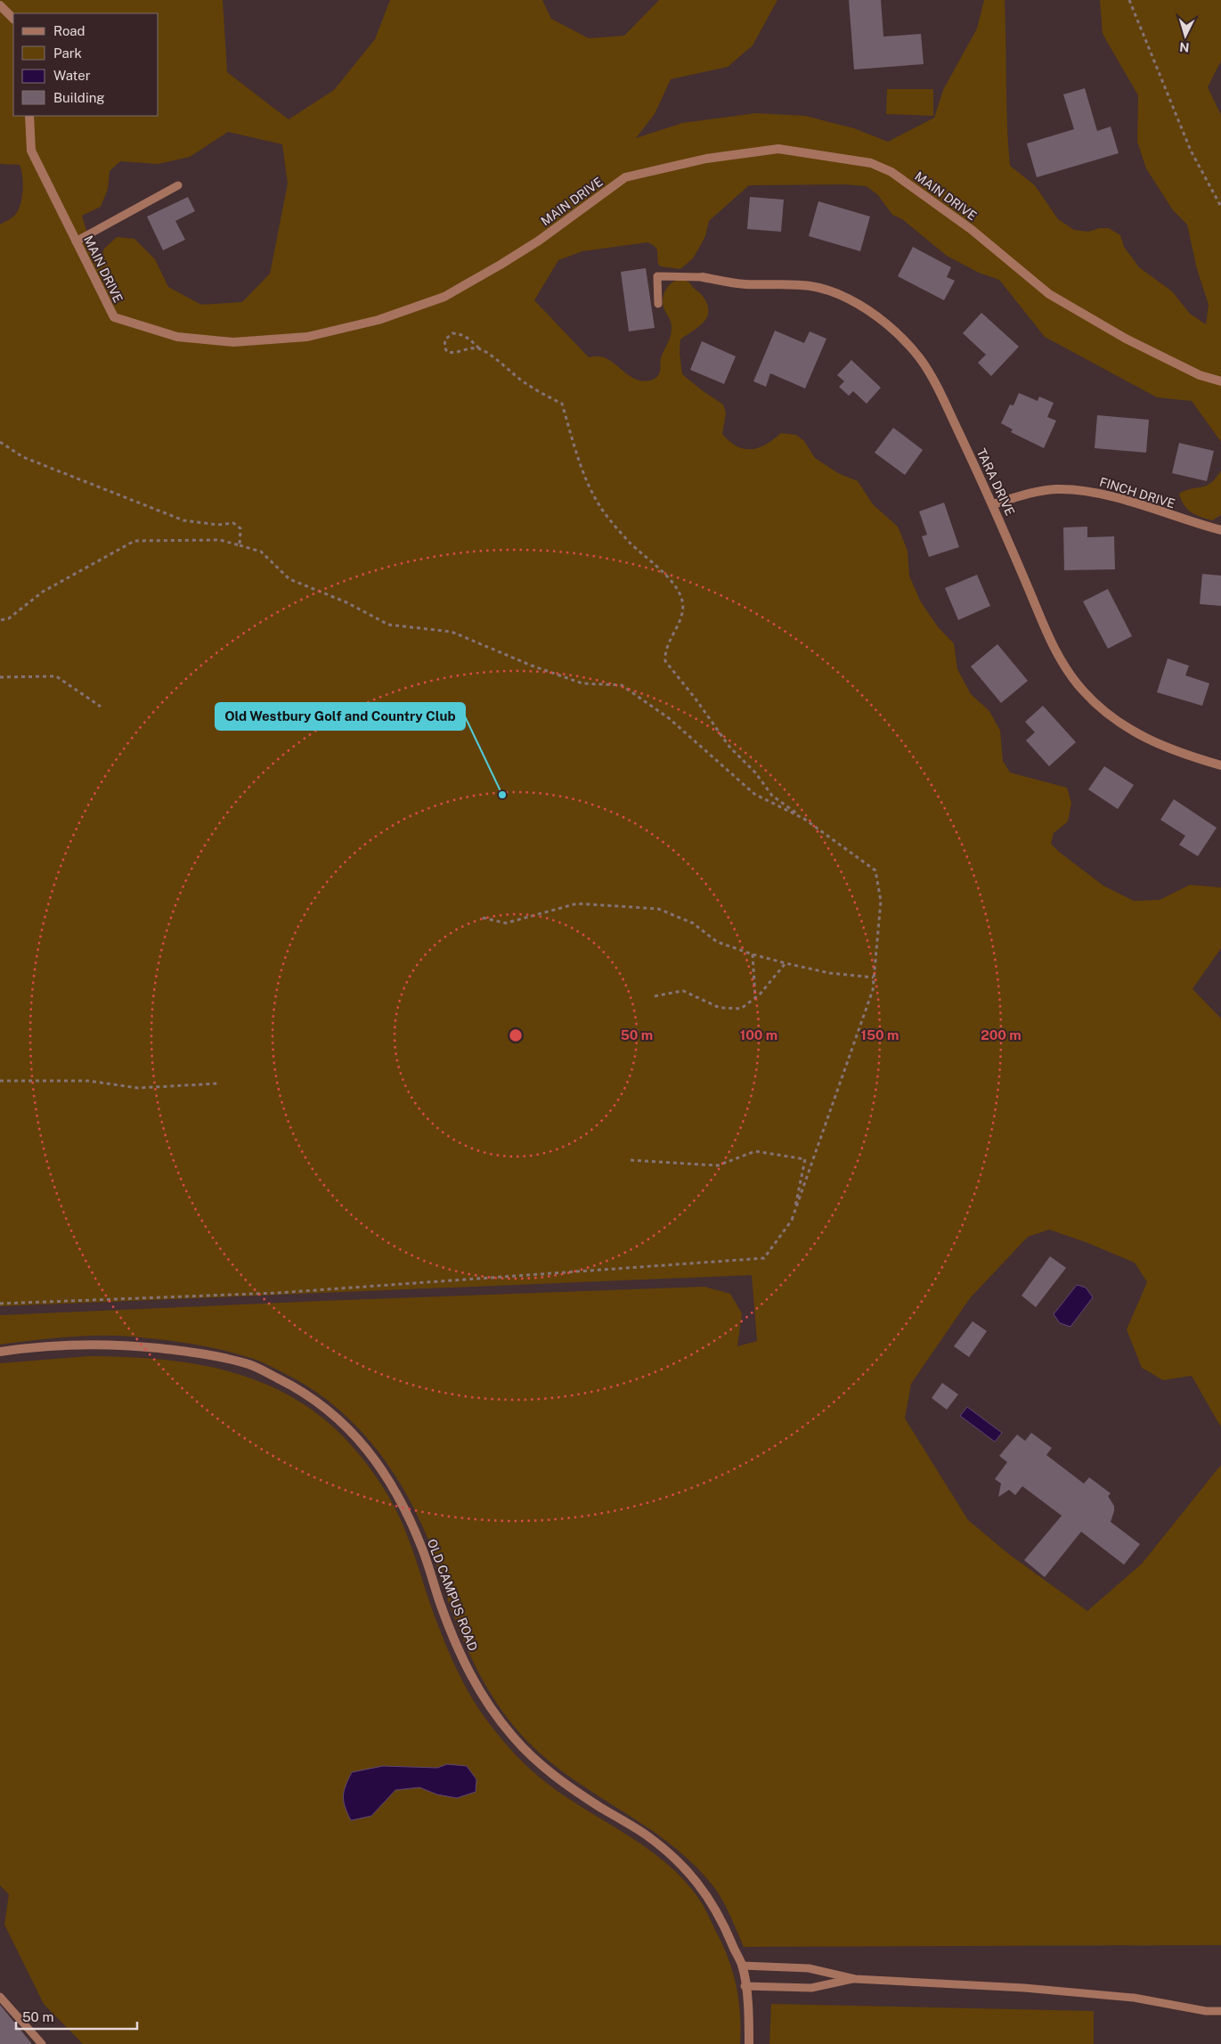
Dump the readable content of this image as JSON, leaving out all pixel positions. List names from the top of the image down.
{
  "streets": {
    "street": [
      "MAIN DRIVE",
      "TARA DRIVE",
      "FINCH DRIVE",
      "OLD CAMPUS ROAD"
    ]
  },
  "crossings": [
    ["TARA DRIVE", "FINCH DRIVE"]
  ],
  "places": ["Old Westbury Golf and Country Club"],
  "legend": [
    "Road",
    "Park",
    "Water",
    "Building"
  ],
  "scale_bar": "50 m",
  "north": "bottom",
  "rings": [
    "50 m",
    "100 m",
    "150 m",
    "200 m"
  ]
}
